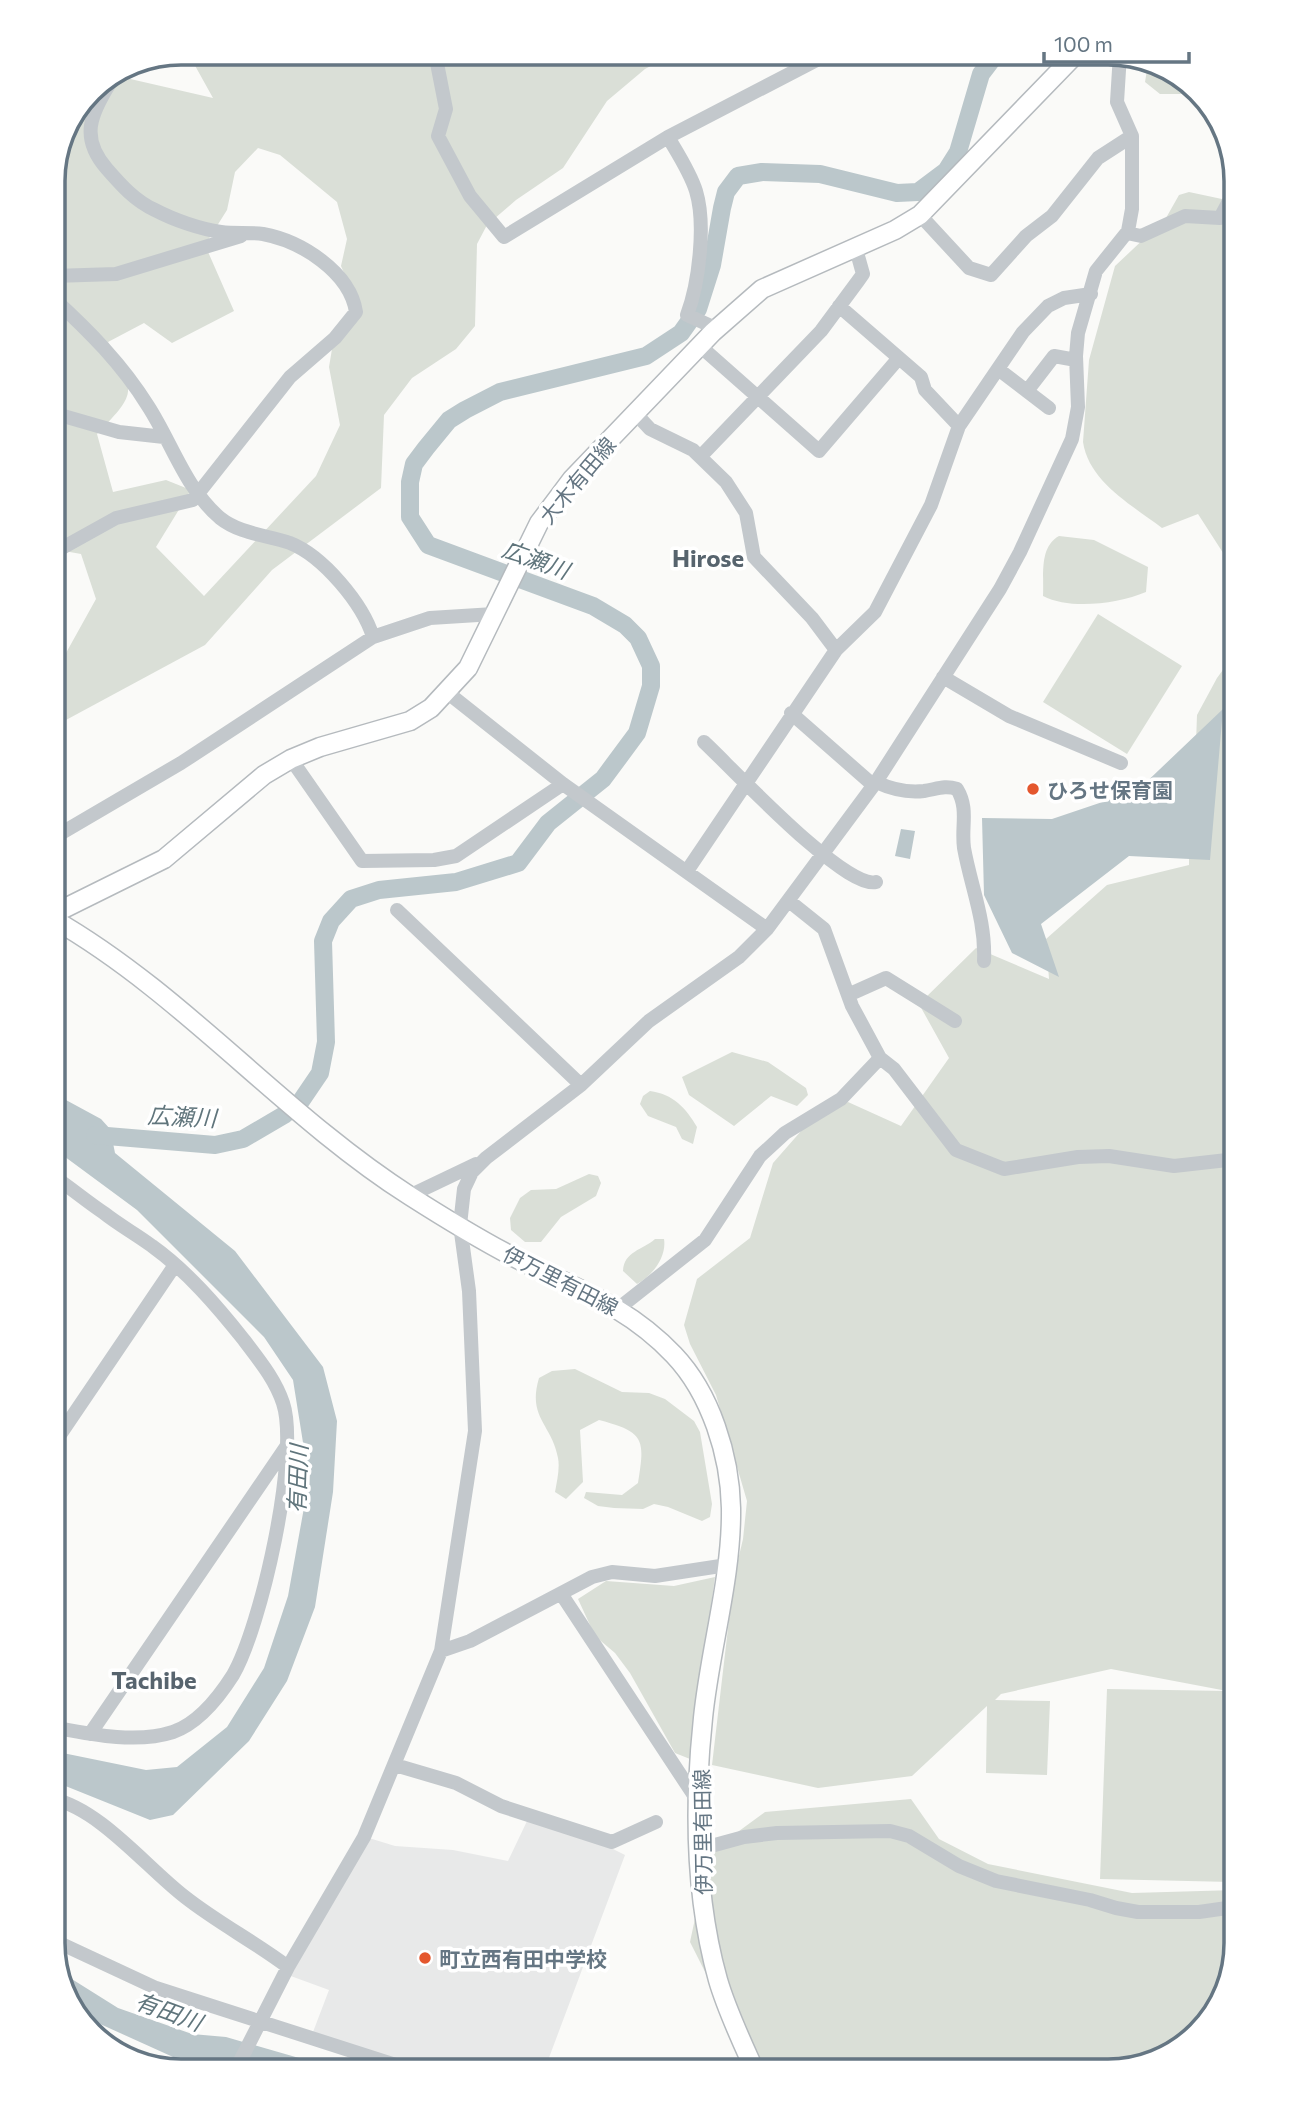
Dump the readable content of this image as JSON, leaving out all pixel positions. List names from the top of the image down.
{
  "streets": {
    "main road": ["大木有田線", "伊万里有田線"]
  },
  "districts": ["Hirose", "Tachibe"],
  "water": ["広瀬川", "有田川"],
  "places": ["ひろせ保育園", "町立西有田中学校"],
  "scale_bar": "100 m"
}
